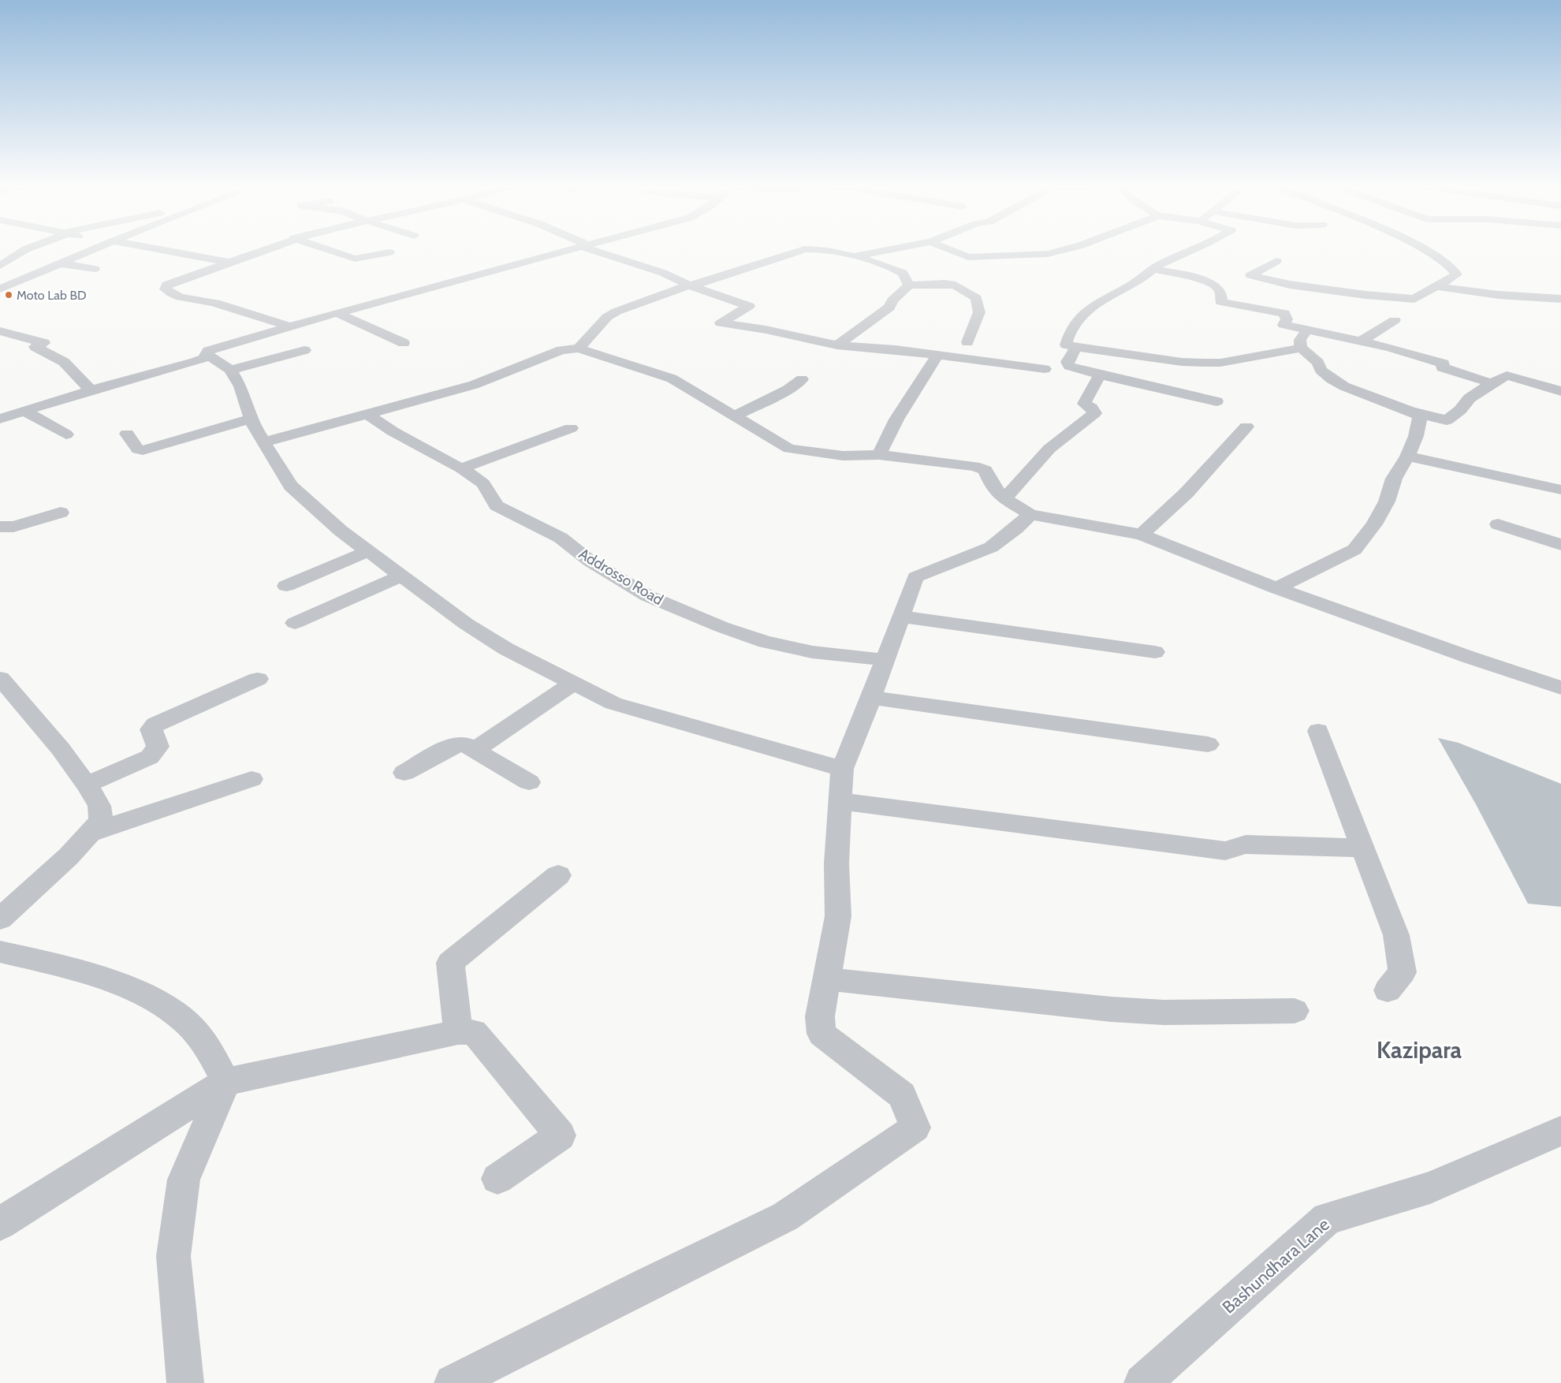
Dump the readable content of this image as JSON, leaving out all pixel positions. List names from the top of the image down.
{
  "streets": {
    "street": ["Addrosso Road", "Bashundhara Lane"]
  },
  "districts": ["Kazipara"],
  "places": ["Moto Lab BD"]
}
